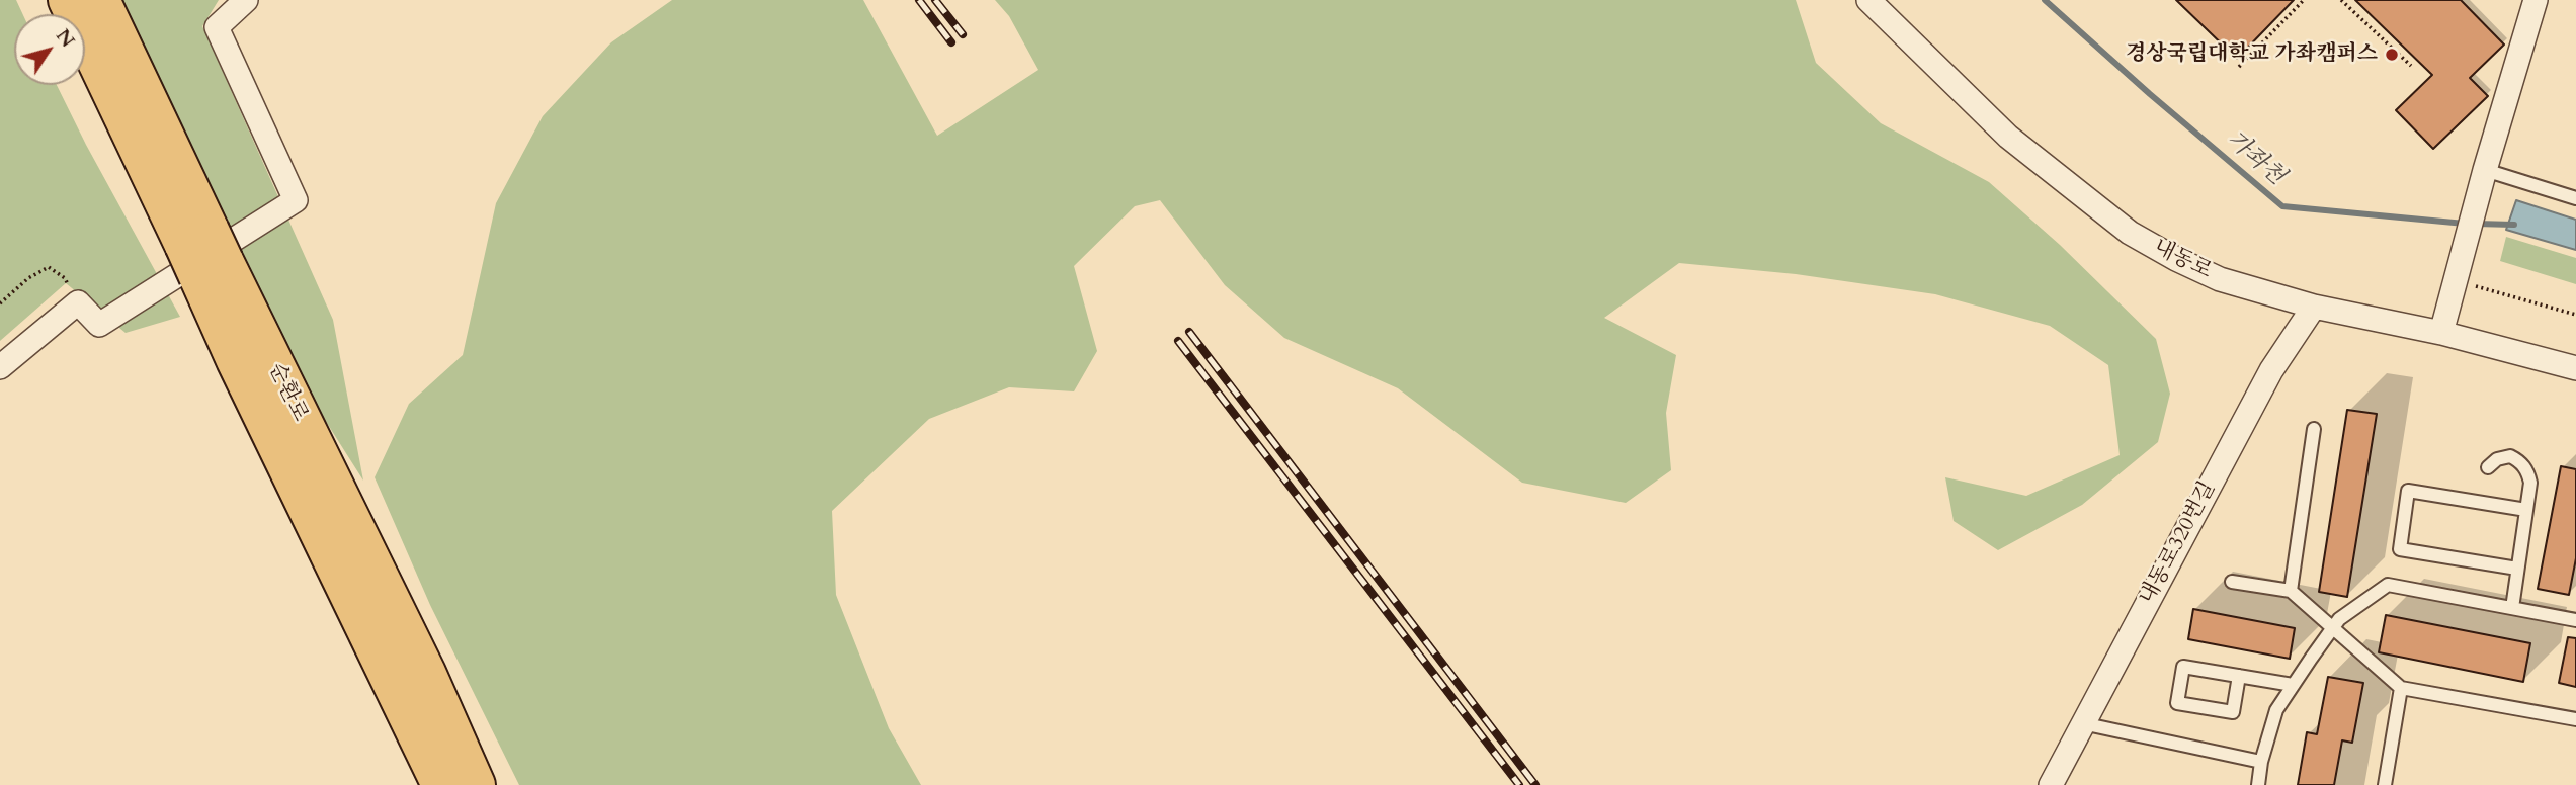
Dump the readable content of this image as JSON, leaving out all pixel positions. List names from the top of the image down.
{
  "streets": {
    "highway": ["순환로"],
    "street": ["내동로", "내동로320번길"]
  },
  "crossings": [
    ["내동로", "내동로320번길"]
  ],
  "water": ["가좌천"],
  "places": ["경상국립대학교 가좌캠퍼스"],
  "north": "top right"
}
